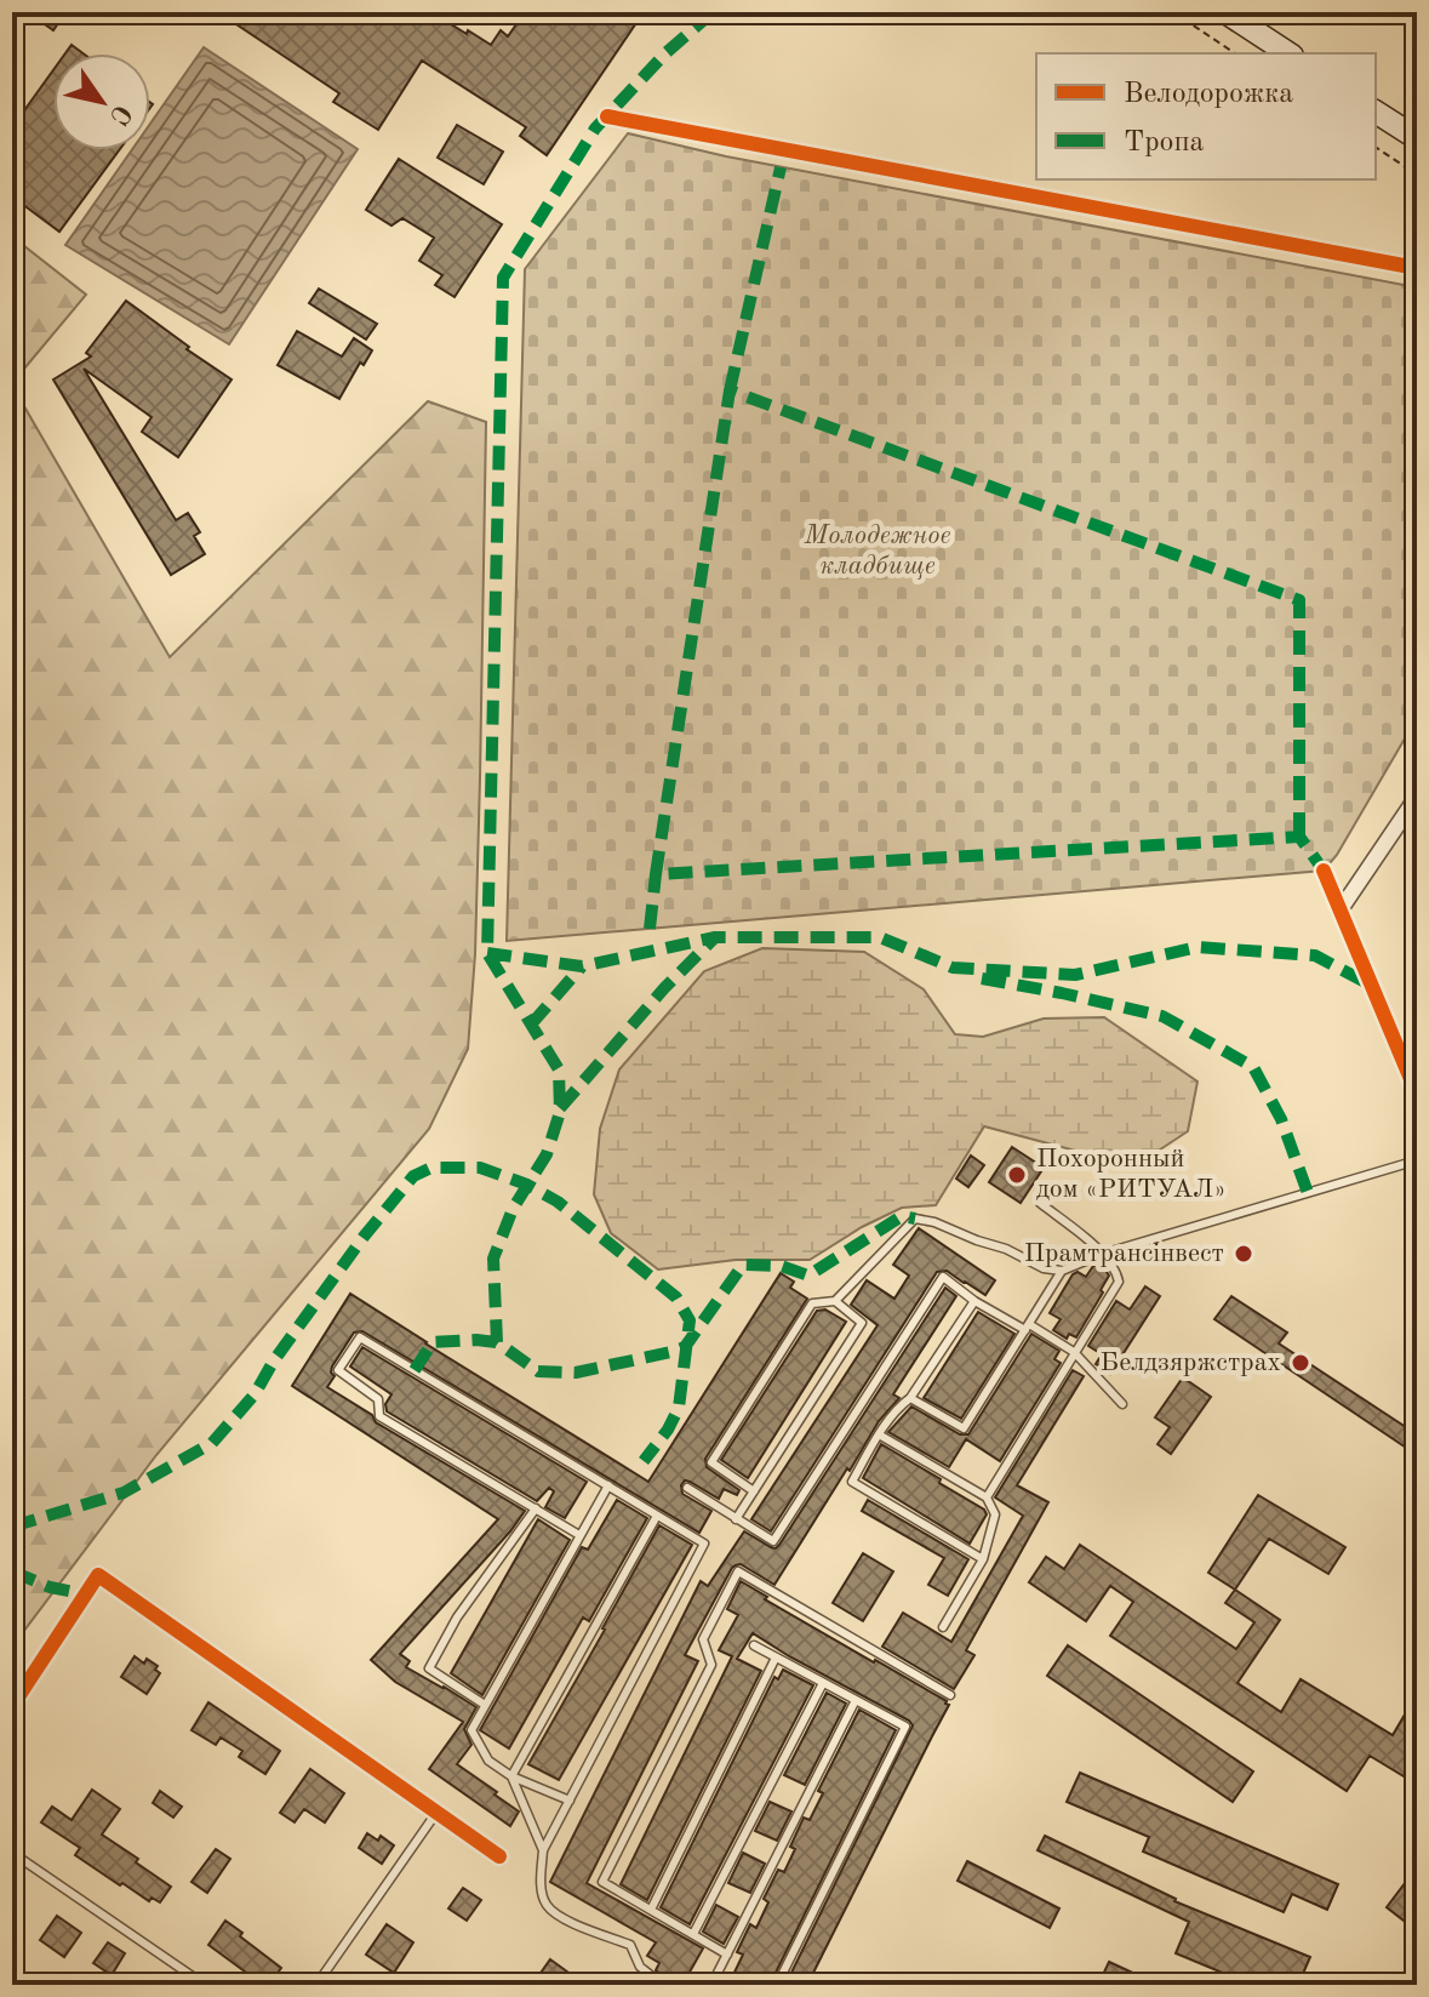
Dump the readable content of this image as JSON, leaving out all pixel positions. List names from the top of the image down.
{
  "parks": ["Молодежное кладбище"],
  "places": ["Похоронный дом «РИТУАЛ»", "Прамтрансінвест", "Белдзяржстрах"],
  "legend": ["Велодорожка", "Тропа"],
  "north": "bottom right"
}
